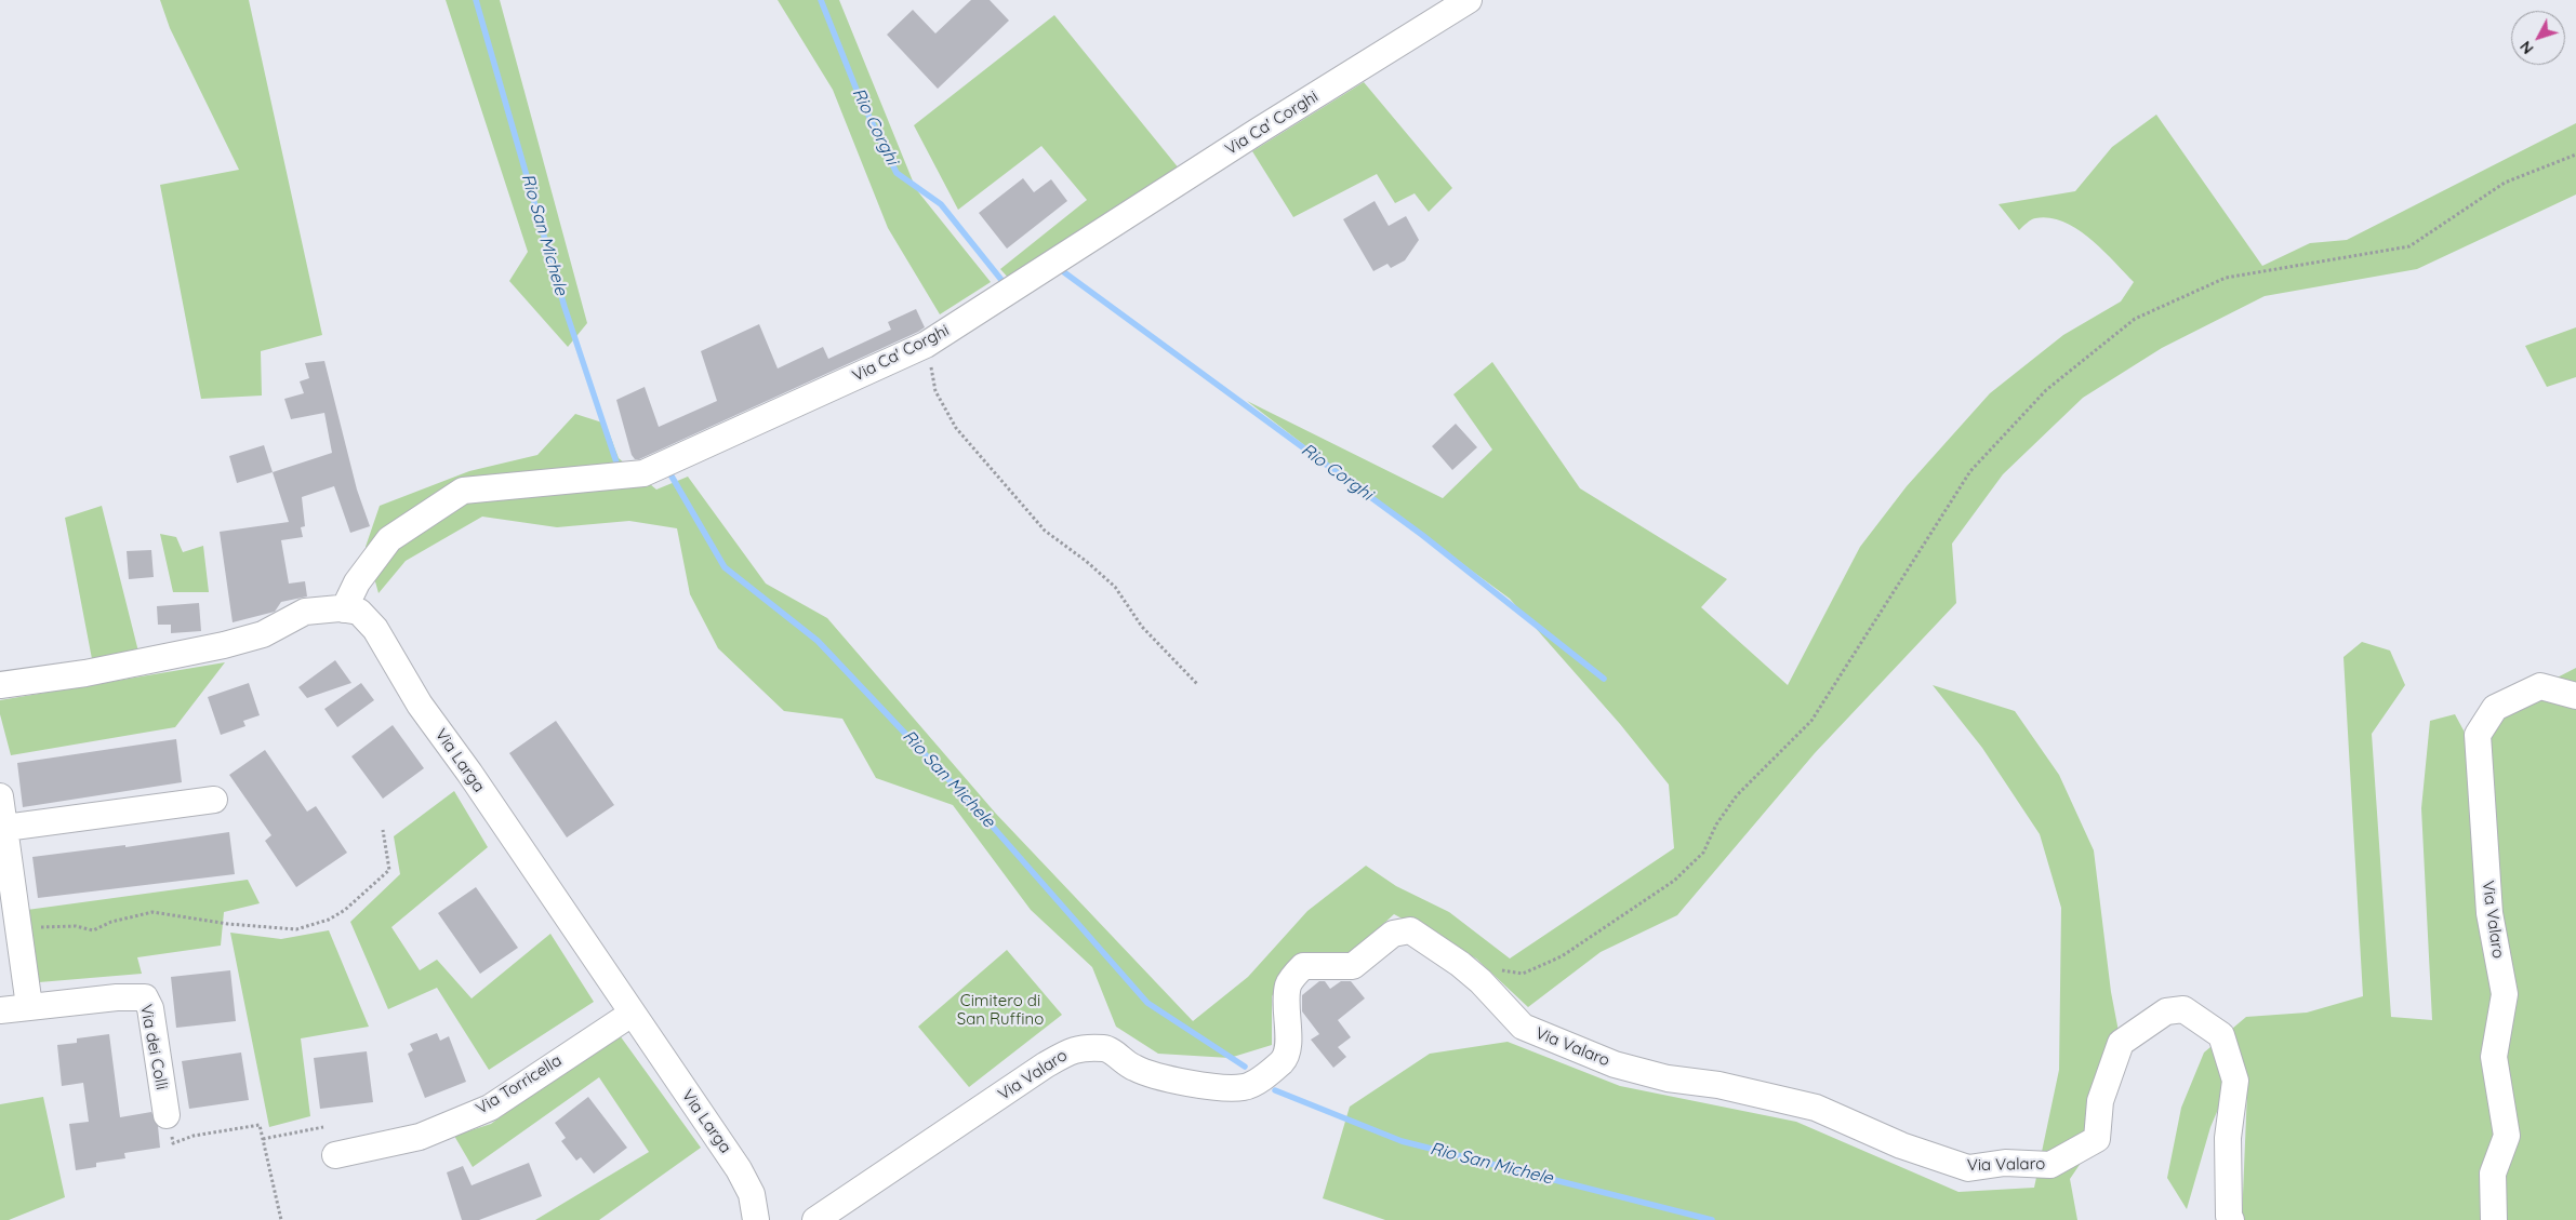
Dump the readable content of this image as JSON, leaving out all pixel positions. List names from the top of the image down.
{
  "streets": {
    "street": [
      "Via Ca' Corghi",
      "Via Larga",
      "Via Valaro",
      "Via dei Colli",
      "Via Torricella"
    ]
  },
  "crossings": [
    ["Via Ca' Corghi", "Via Larga"],
    ["Via Larga", "Via Torricella"]
  ],
  "water": ["Rio Corghi", "Rio San Michele"],
  "parks": ["Cimitero di San Ruffino"],
  "north": "bottom left"
}
